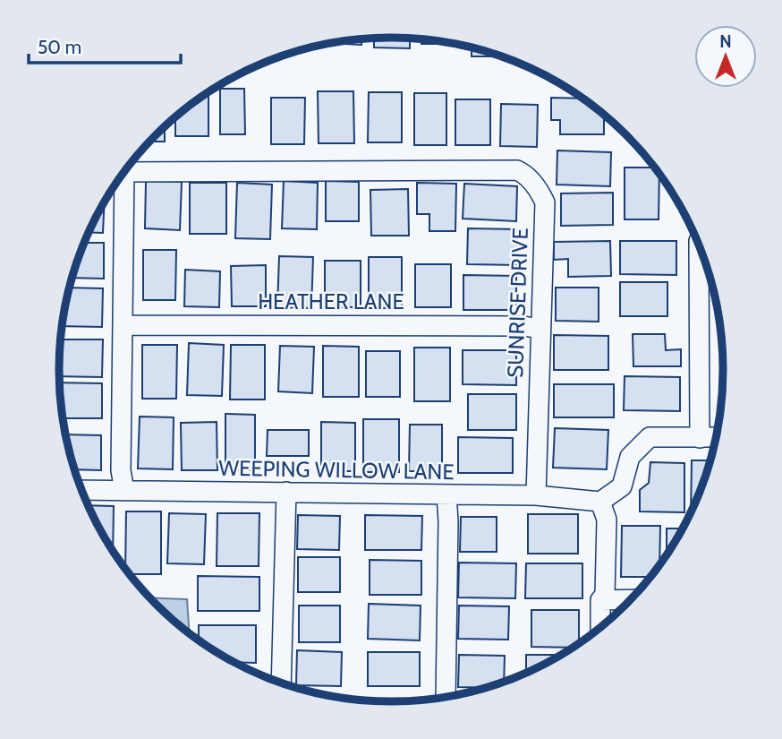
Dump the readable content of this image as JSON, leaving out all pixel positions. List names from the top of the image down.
{
  "streets": {
    "street": ["HEATHER LANE", "SUNRISE DRIVE", "WEEPING WILLOW LANE"]
  },
  "crossings": [
    ["HEATHER LANE", "SUNRISE DRIVE"],
    ["SUNRISE DRIVE", "WEEPING WILLOW LANE"]
  ],
  "scale_bar": "50 m",
  "north": "top"
}
